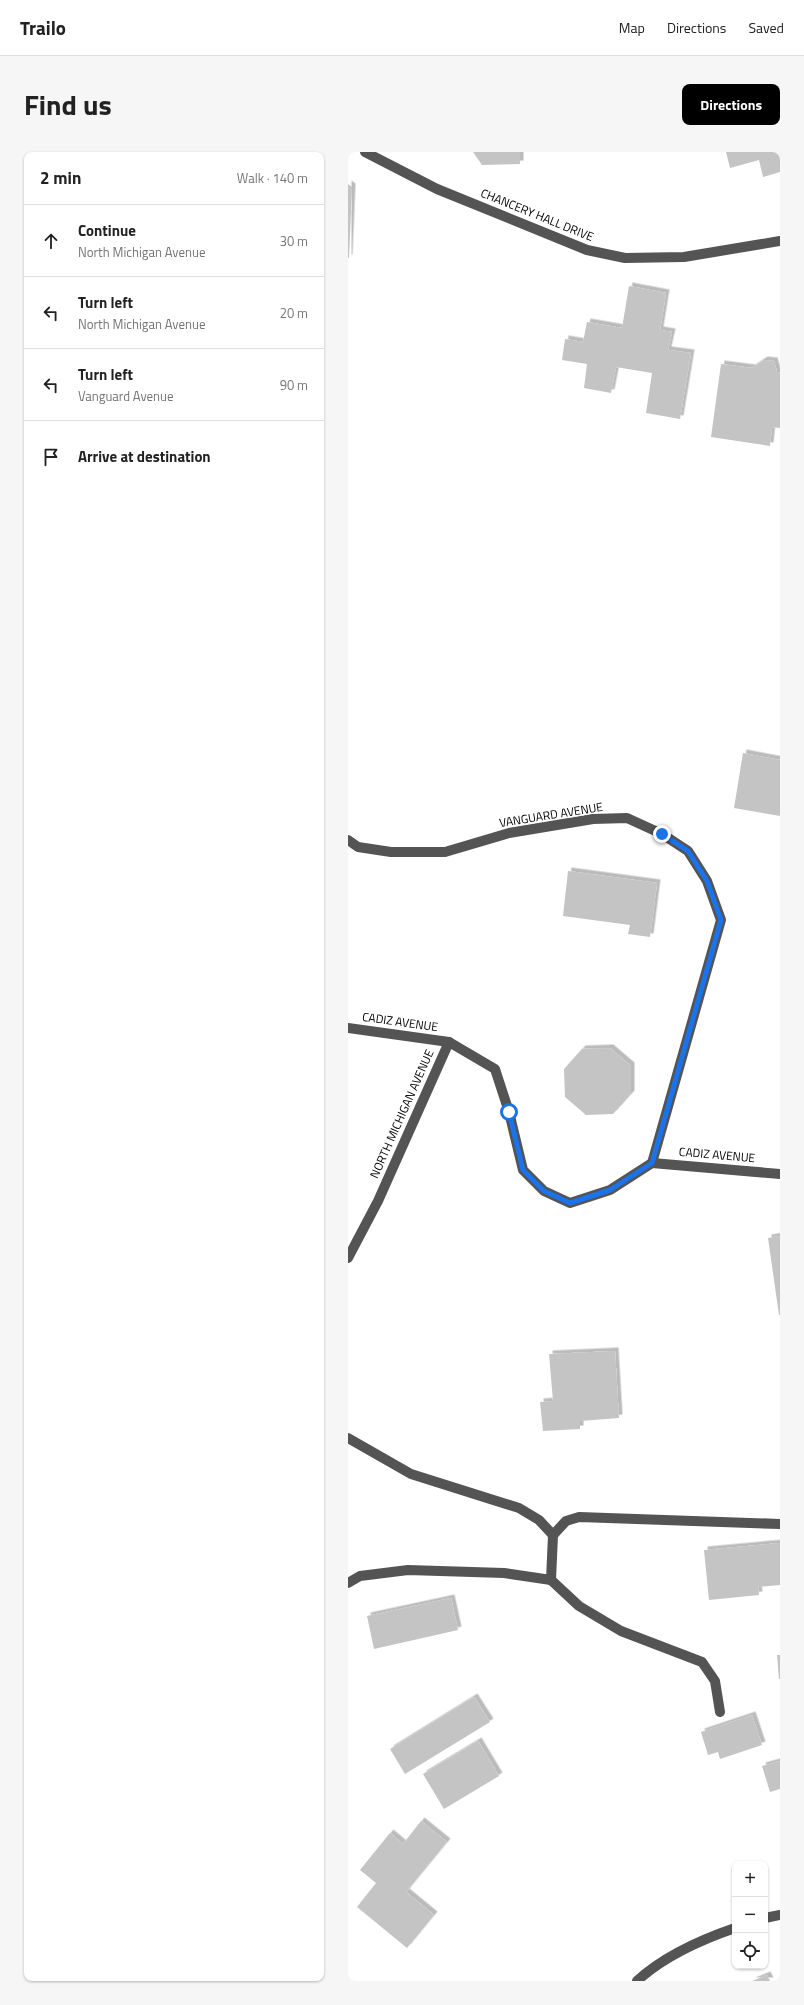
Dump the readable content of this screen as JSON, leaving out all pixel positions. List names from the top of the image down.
{
  "streets": {
    "street": [
      "CHANCERY HALL DRIVE",
      "VANGUARD AVENUE",
      "CADIZ AVENUE",
      "NORTH MICHIGAN AVENUE"
    ]
  },
  "crossings": [
    ["VANGUARD AVENUE", "CADIZ AVENUE"],
    ["VANGUARD AVENUE", "NORTH MICHIGAN AVENUE"],
    ["CADIZ AVENUE", "NORTH MICHIGAN AVENUE"]
  ],
  "page": {
    "header": "Trailo",
    "nav": ["Map", "Directions", "Saved"],
    "title": "Find us",
    "buttons": "Directions",
    "heading": ["2 min", "Walk · 140 m"],
    "list": [
      ["Continue", "North Michigan Avenue", "30 m"],
      ["Turn left", "North Michigan Avenue", "20 m"],
      ["Turn left", "Vanguard Avenue", "90 m"],
      "Arrive at destination"
    ],
    "map_buttons": ["+", "−"]
  }
}
